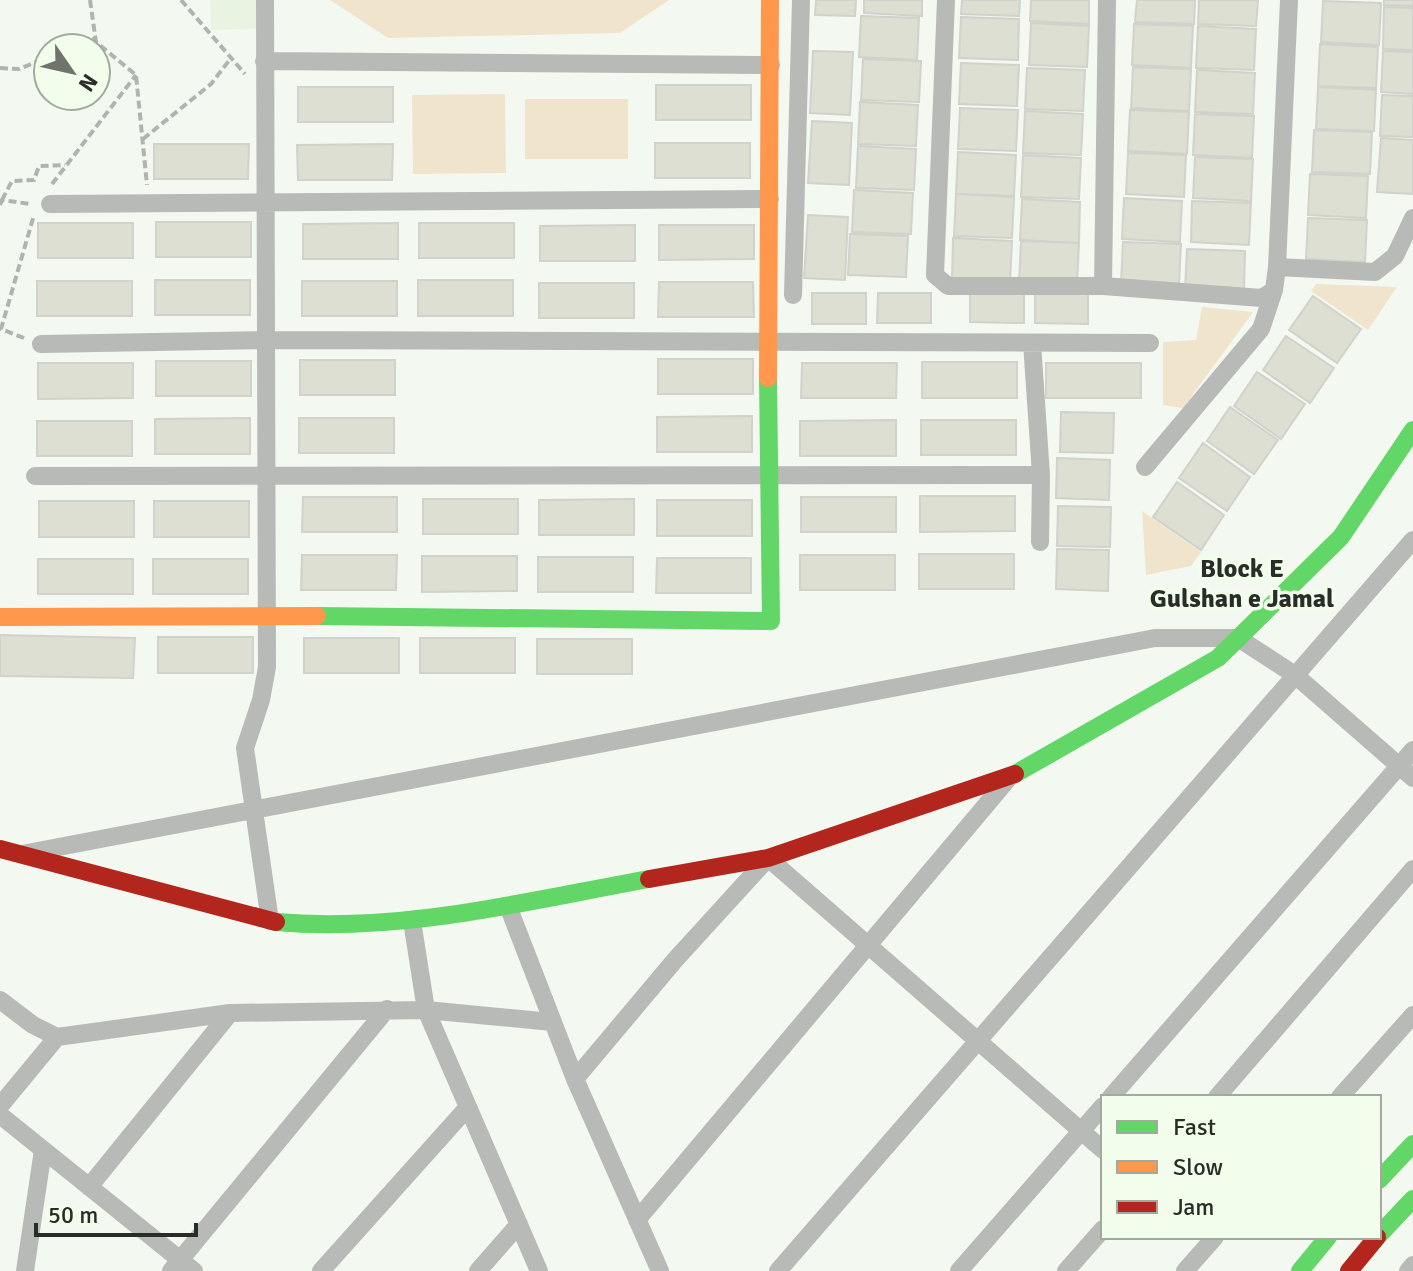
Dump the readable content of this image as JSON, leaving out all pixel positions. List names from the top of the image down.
{
  "districts": ["Block E Gulshan e Jamal"],
  "legend": ["Fast", "Slow", "Jam"],
  "scale_bar": "50 m",
  "north": "bottom right"
}
